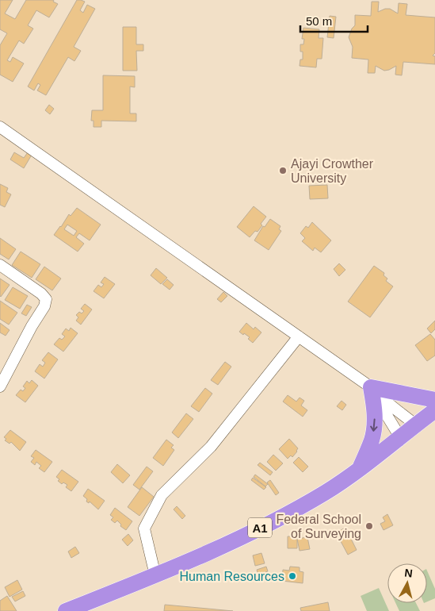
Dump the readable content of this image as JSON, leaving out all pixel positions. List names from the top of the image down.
{
  "streets": {
    "highway": ["A1"]
  },
  "places": ["Ajayi Crowther University", "Federal School of Surveying", "Human Resources"],
  "scale_bar": "50 m",
  "north": "top"
}
